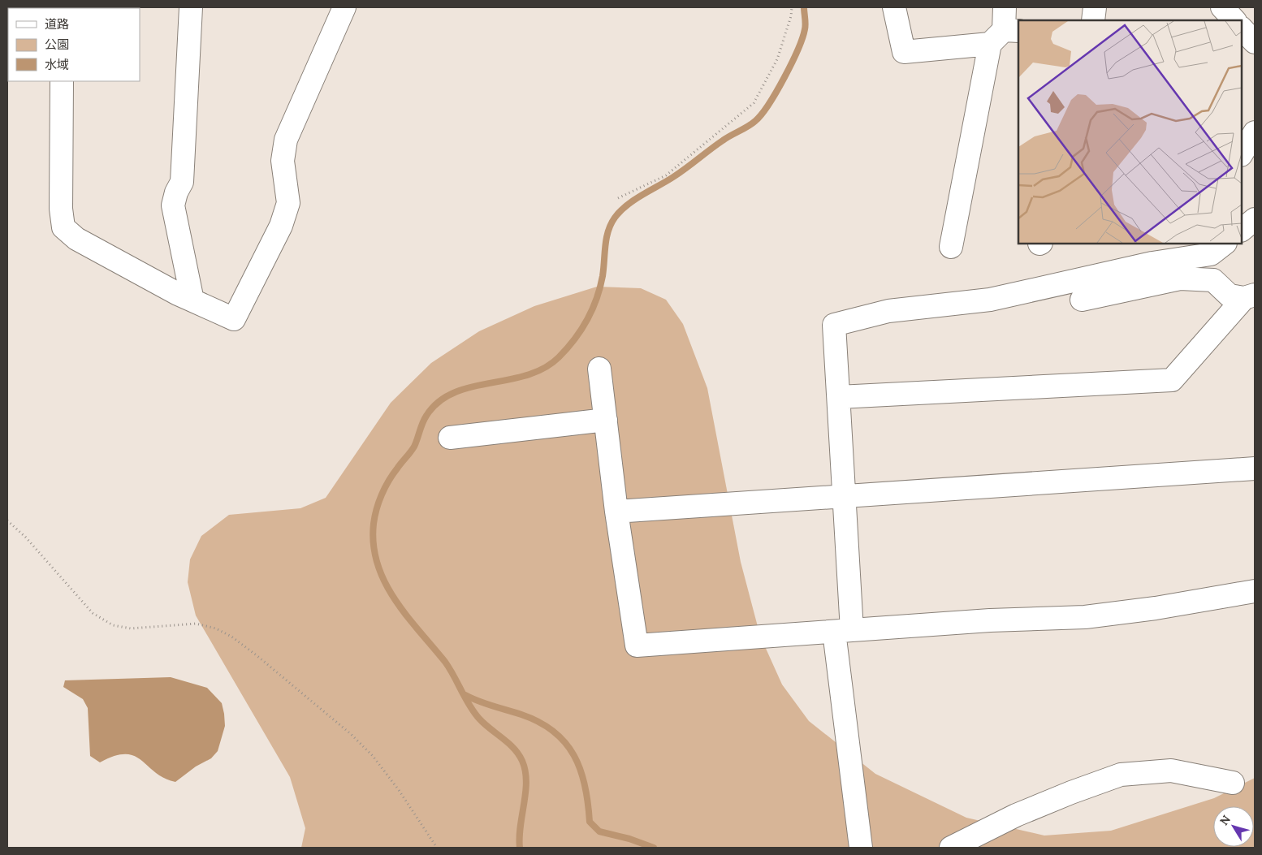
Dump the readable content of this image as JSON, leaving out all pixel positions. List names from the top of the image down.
{
  "legend": ["道路", "公園", "水域"],
  "north": "top left"
}
